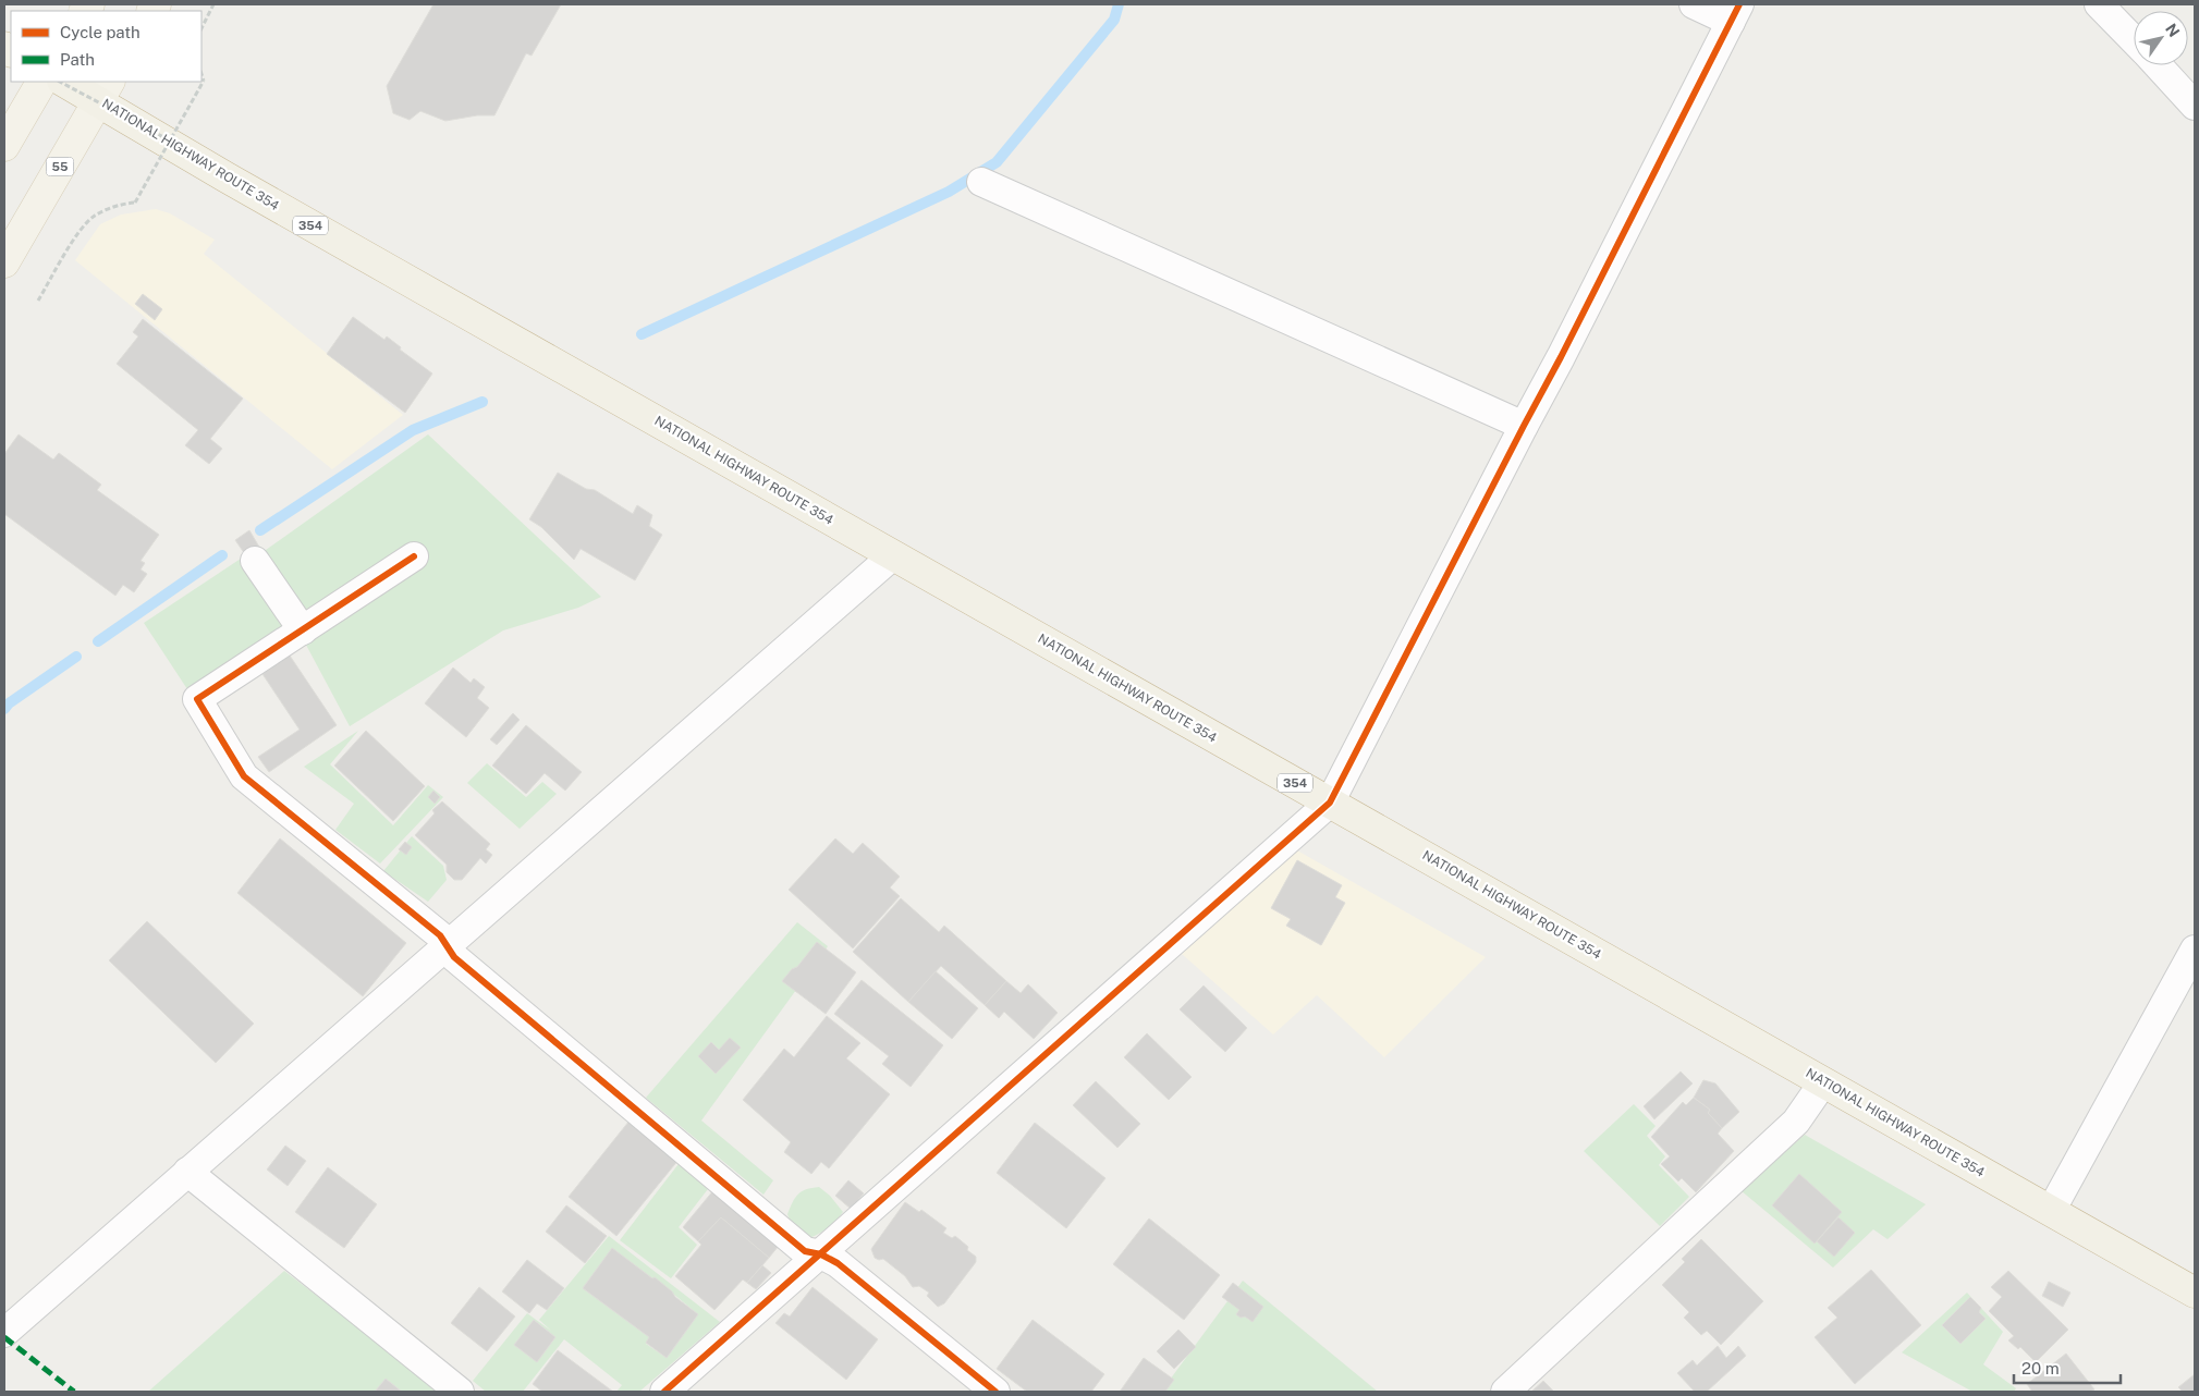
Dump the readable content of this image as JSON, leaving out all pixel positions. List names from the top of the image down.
{
  "streets": {
    "highway": ["NATIONAL HIGHWAY ROUTE 354", "354"],
    "main road": ["55"]
  },
  "crossings": [
    ["NATIONAL HIGHWAY ROUTE 354", "55"]
  ],
  "legend": ["Cycle path", "Path"],
  "scale_bar": "20 m",
  "north": "top right"
}
